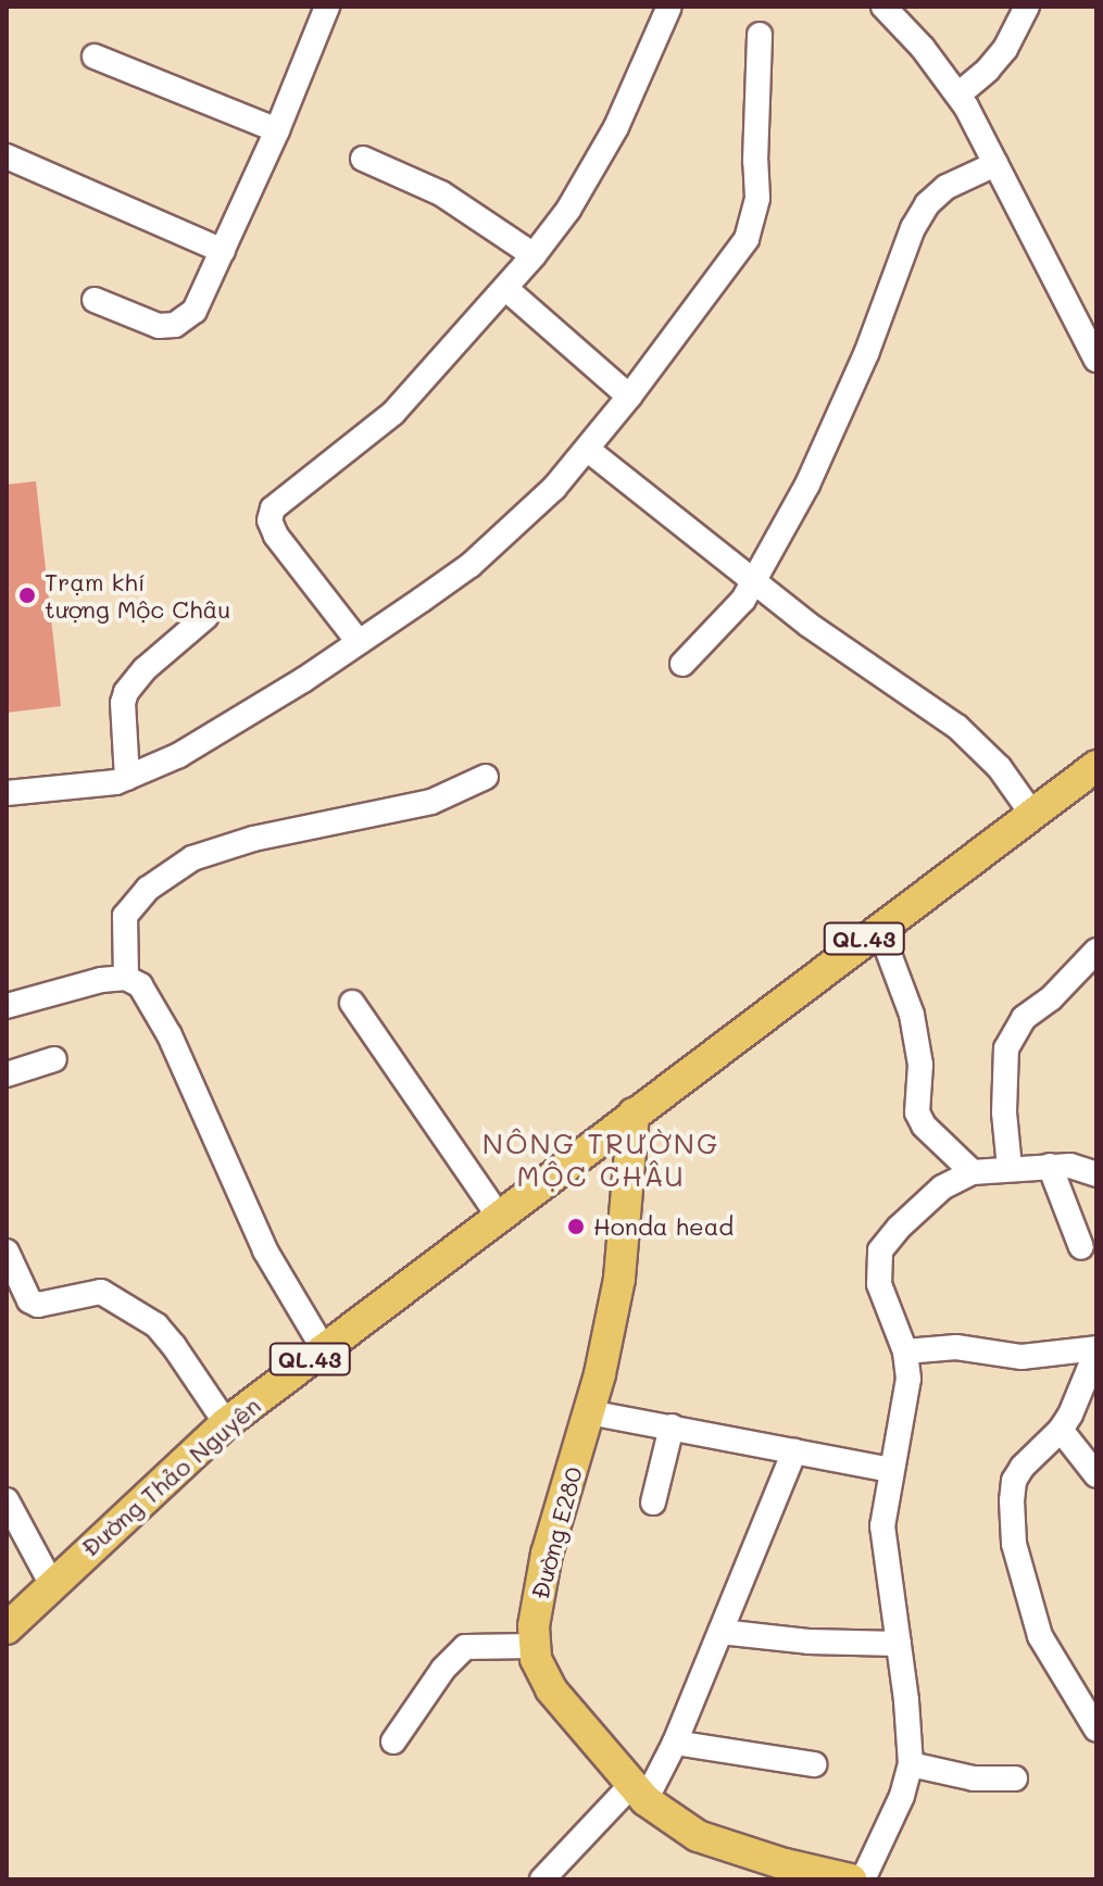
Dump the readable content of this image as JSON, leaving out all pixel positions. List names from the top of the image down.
{
  "streets": {
    "main road": ["QL.43", "Đường Thảo Nguyên", "Đường E280"]
  },
  "crossings": [
    ["QL.43", "Đường Thảo Nguyên"],
    ["QL.43", "Đường E280"],
    ["Đường Thảo Nguyên", "Đường E280"]
  ],
  "districts": ["NÔNG TRƯỜNG MỘC CHÂU"],
  "places": ["Trạm khí tượng Mộc Châu", "Honda head"]
}
